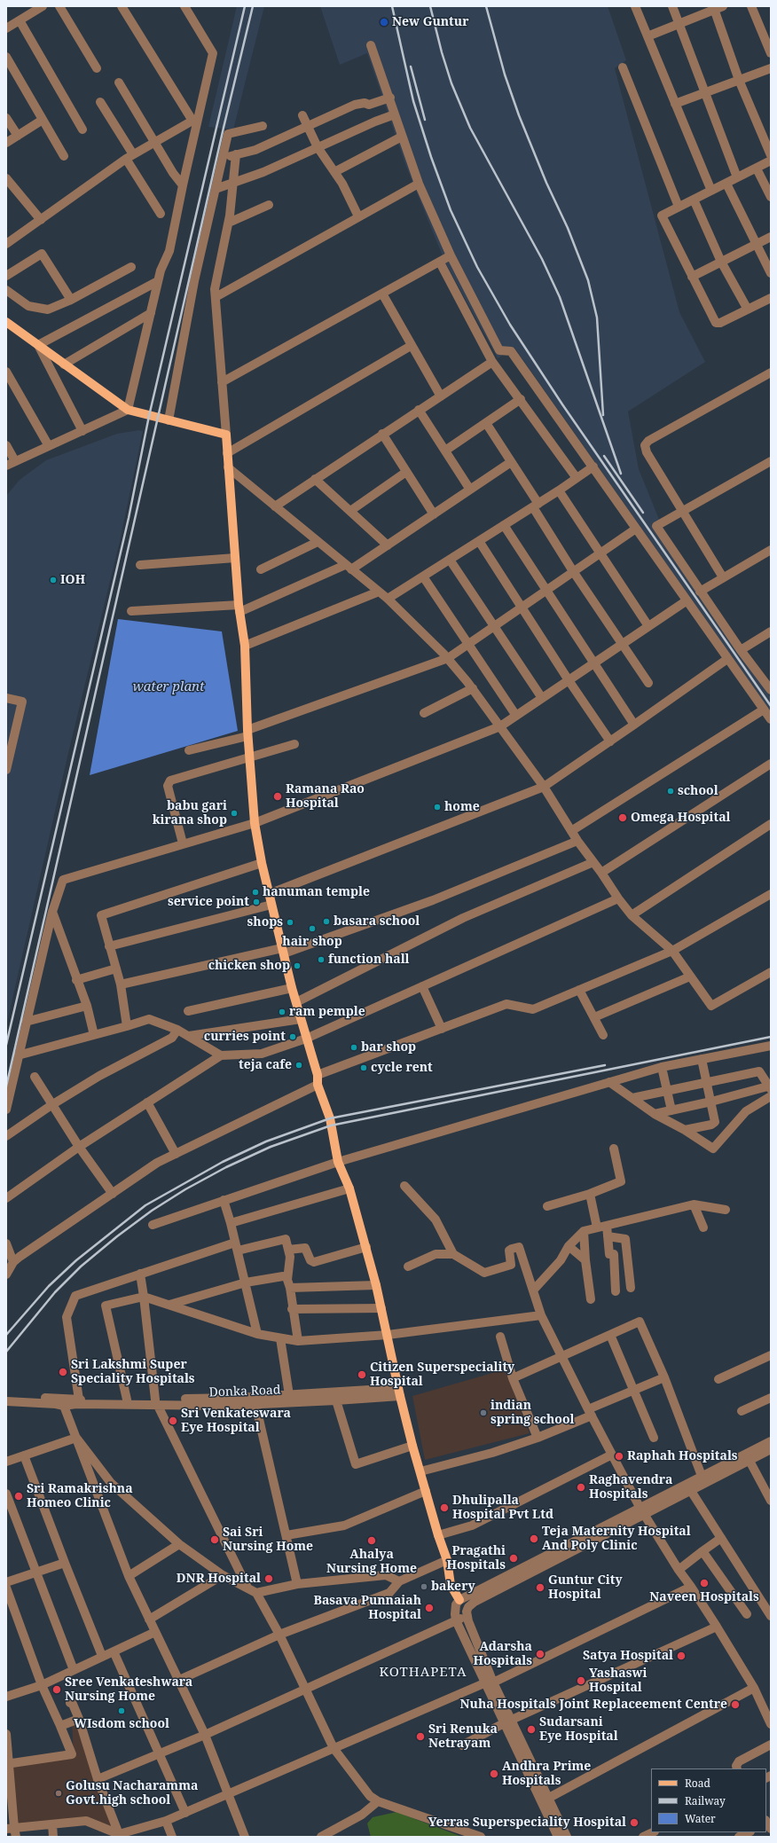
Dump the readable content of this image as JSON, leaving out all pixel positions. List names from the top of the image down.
{
  "streets": {
    "street": ["Donka Road"]
  },
  "districts": ["KOTHAPETA"],
  "water": ["water plant"],
  "places": [
    "New Guntur",
    "IOH",
    "school",
    "Ramana Rao Hospital",
    "home",
    "babu gari kirana shop",
    "Omega Hospital",
    "hanuman temple",
    "service point",
    "basara school",
    "shops",
    "hair shop",
    "function hall",
    "chicken shop",
    "ram pemple",
    "curries point",
    "bar shop",
    "teja cafe",
    "cycle rent",
    "Sri Lakshmi Super Speciality Hospitals",
    "Citizen Superspeciality Hospital",
    "indian spring school",
    "Sri Venkateswara Eye Hospital",
    "Raphah Hospitals",
    "Raghavendra Hospitals",
    "Sri Ramakrishna Homeo Clinic",
    "Dhulipalla Hospital Pvt Ltd",
    "Teja Maternity Hospital And Poly Clinic",
    "Sai Sri Nursing Home",
    "Ahalya Nursing Home",
    "Pragathi Hospitals",
    "DNR Hospital",
    "Naveen Hospitals",
    "bakery",
    "Guntur City Hospital",
    "Basava Punnaiah Hospital",
    "Adarsha Hospitals",
    "Satya Hospital",
    "Yashaswi Hospital",
    "Sree Venkateshwara Nursing Home",
    "Nuha Hospitals Joint Replaceement Centre",
    "WIsdom school",
    "Sudarsani Eye Hospital",
    "Sri Renuka Netrayam",
    "Andhra Prime Hospitals",
    "Golusu Nacharamma Govt.high school",
    "Yerras Superspeciality Hospital"
  ],
  "legend": ["Road", "Railway", "Water"]
}
